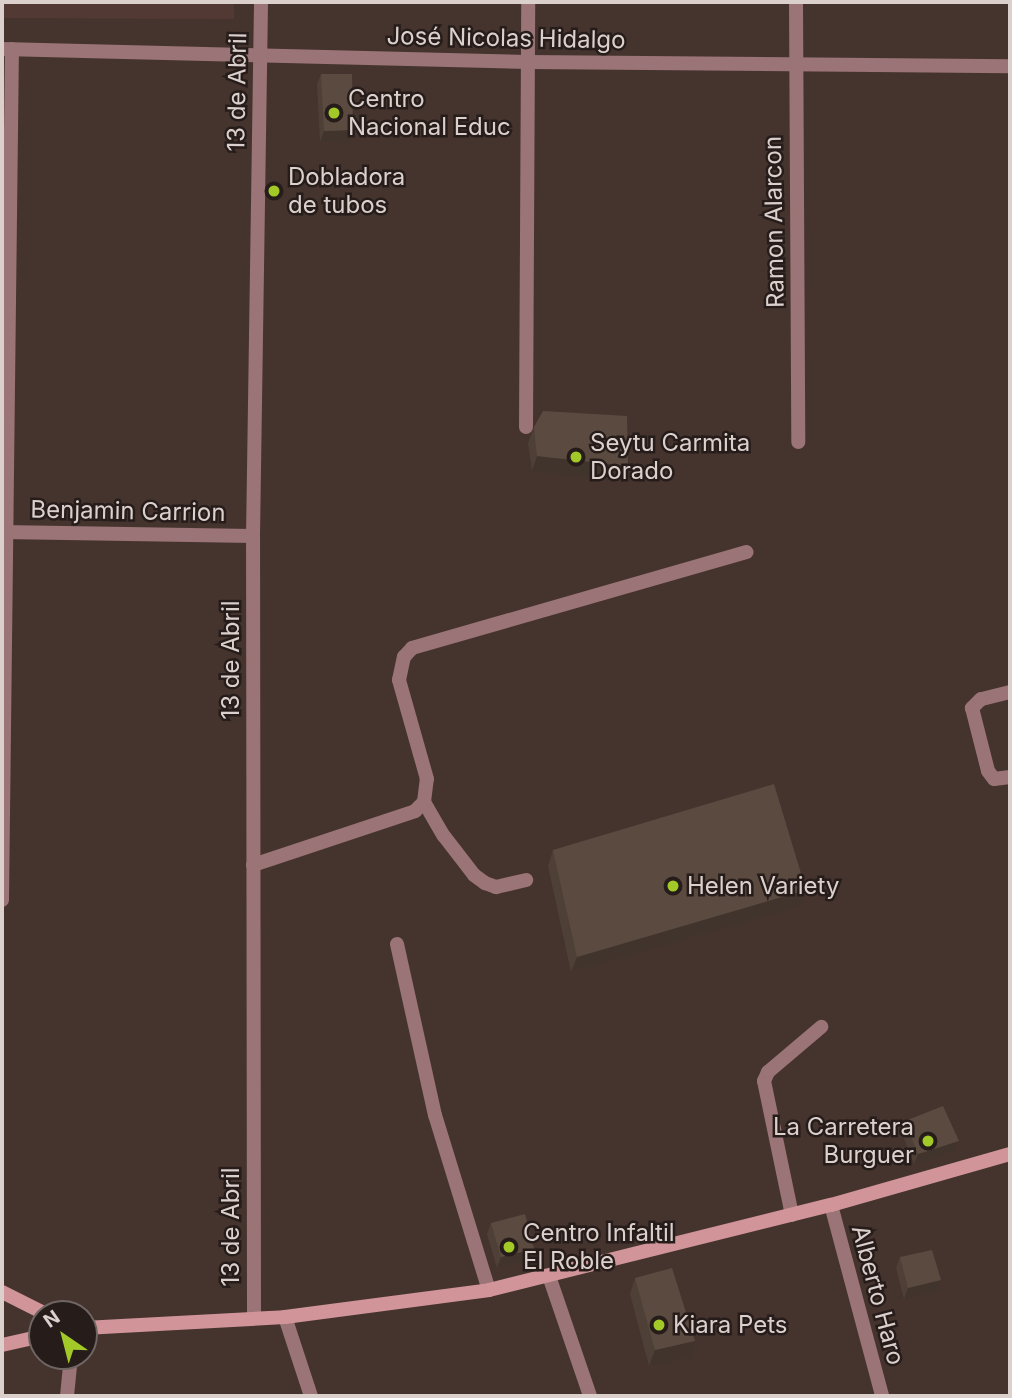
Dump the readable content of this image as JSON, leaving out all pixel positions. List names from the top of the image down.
{
  "streets": {
    "street": [
      "José Nicolas Hidalgo",
      "13 de Abril",
      "Ramon Alarcon",
      "Benjamin Carrion",
      "Alberto Haro"
    ]
  },
  "crossings": [
    ["José Nicolas Hidalgo", "13 de Abril"],
    ["José Nicolas Hidalgo", "Ramon Alarcon"],
    ["13 de Abril", "Benjamin Carrion"]
  ],
  "places": [
    "Centro Nacional Educ",
    "Dobladora de tubos",
    "Seytu Carmita Dorado",
    "Helen Variety",
    "La Carretera Burguer",
    "Centro Infaltil El Roble",
    "Kiara Pets"
  ],
  "north": "top left"
}
